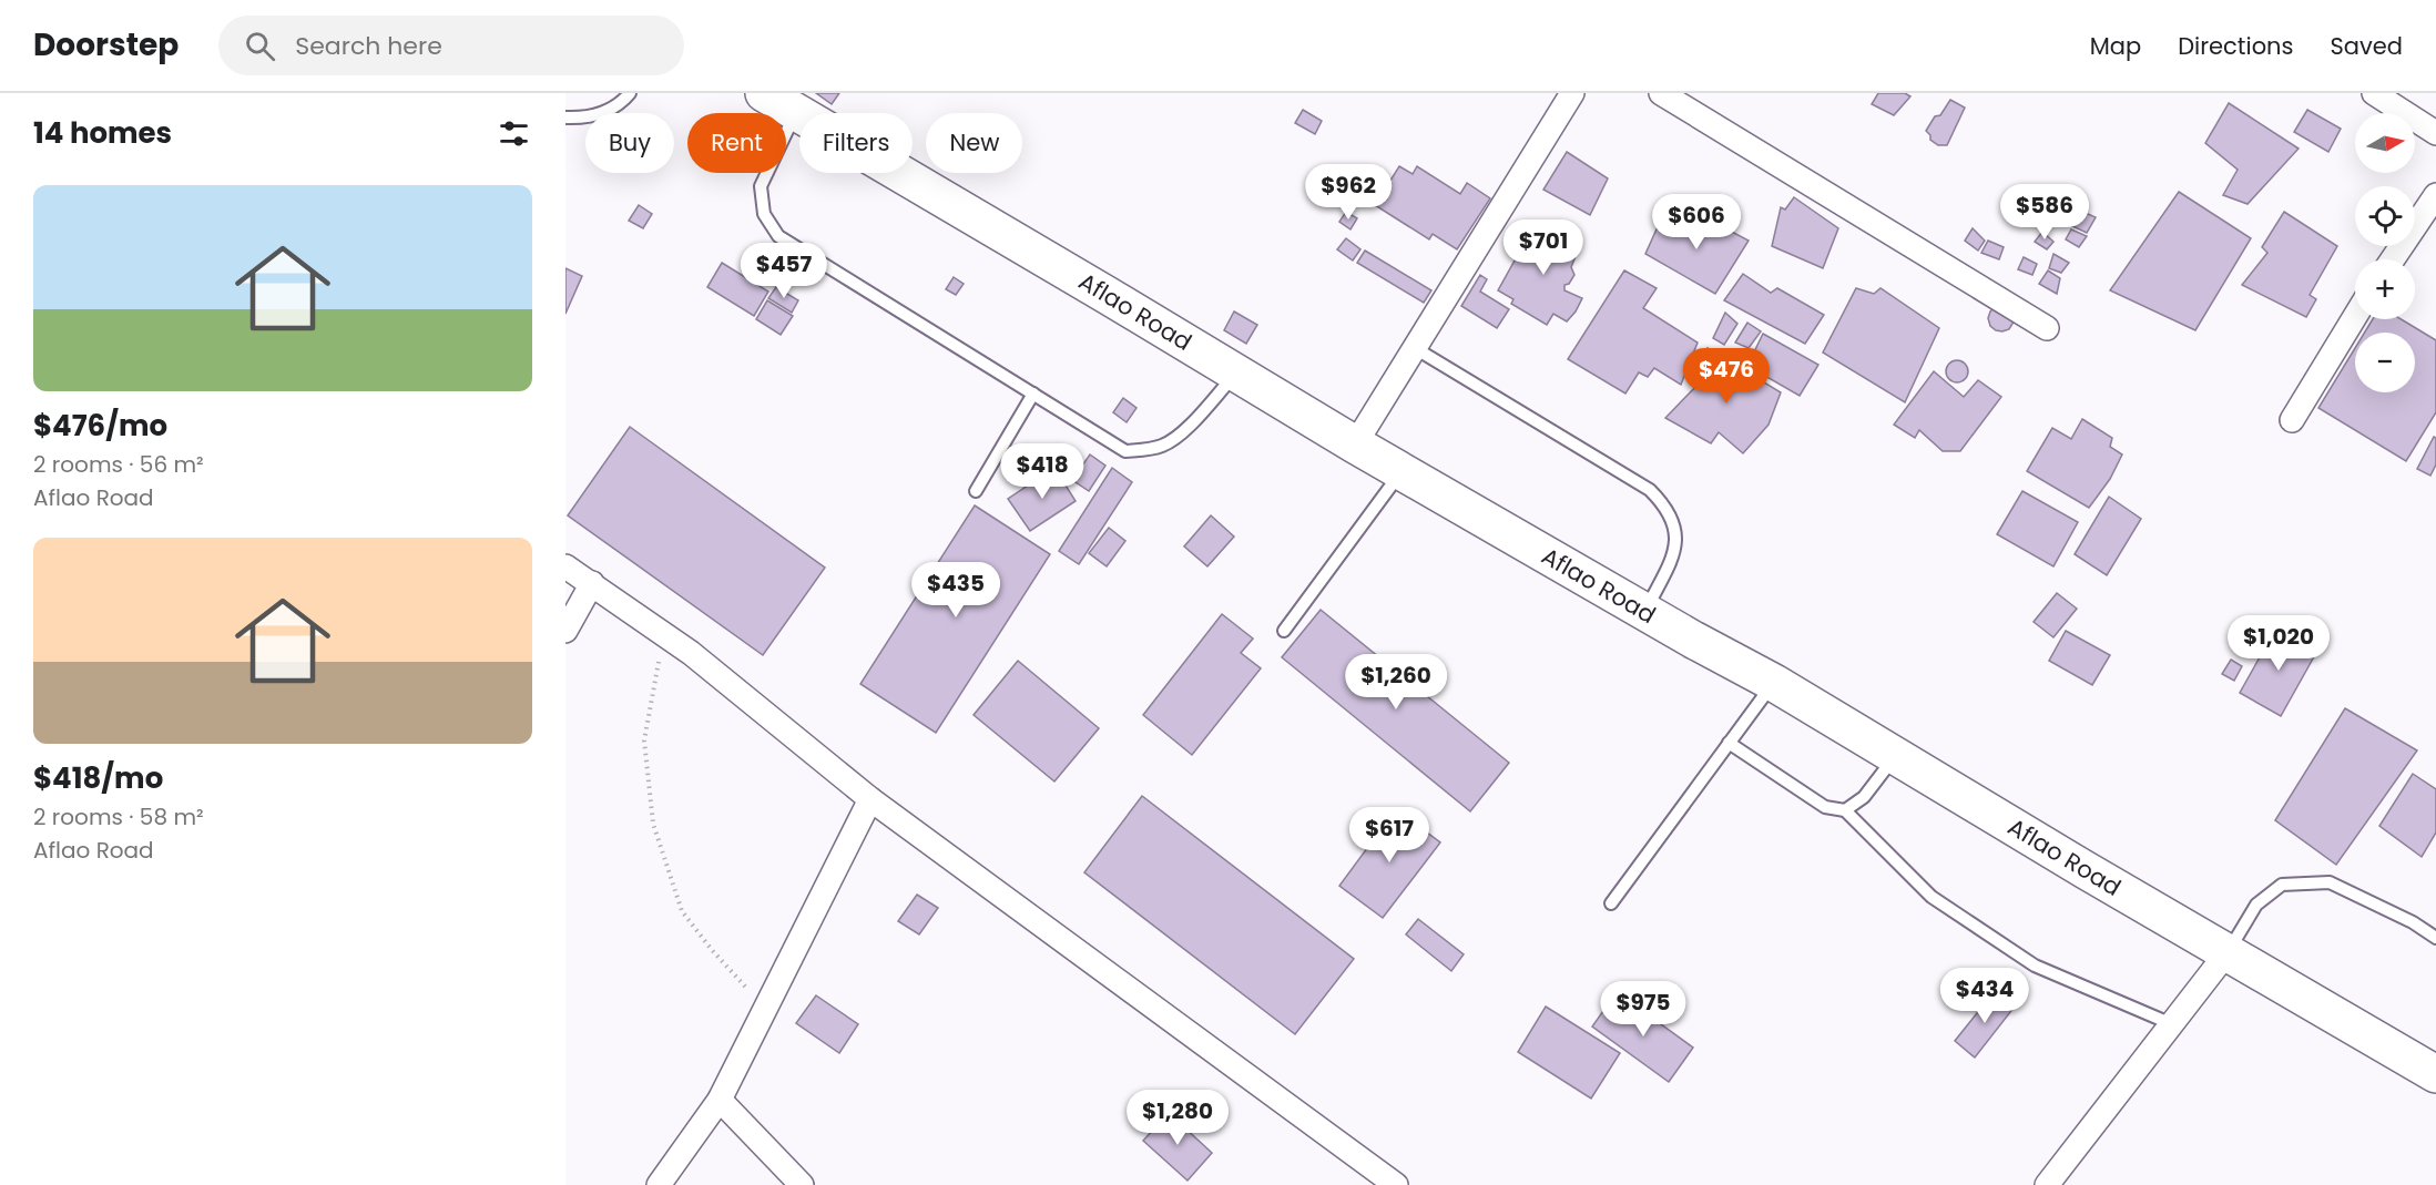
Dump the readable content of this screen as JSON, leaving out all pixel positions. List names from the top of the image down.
{
  "streets": {
    "highway": ["Aflao Road"]
  },
  "north": "right",
  "page": {
    "header": "Doorstep",
    "search": "Search here",
    "nav": ["Map", "Directions", "Saved"],
    "heading": "14 homes",
    "map_buttons": ["+", "−"],
    "chip": [
      "Buy",
      "Rent",
      "Filters",
      "New"
    ],
    "price": [
      "$962",
      "$586",
      "$606",
      "$701",
      "$457",
      "$476",
      "$418",
      "$435",
      "$1,020",
      "$1,260",
      "$617",
      "$434",
      "$975",
      "$1,280"
    ],
    "list": [
      {
        "name": "$476/mo",
        "note": "2 rooms · 56 m² · Aflao Road"
      },
      {
        "name": "$418/mo",
        "note": "2 rooms · 58 m² · Aflao Road"
      }
    ]
  }
}
